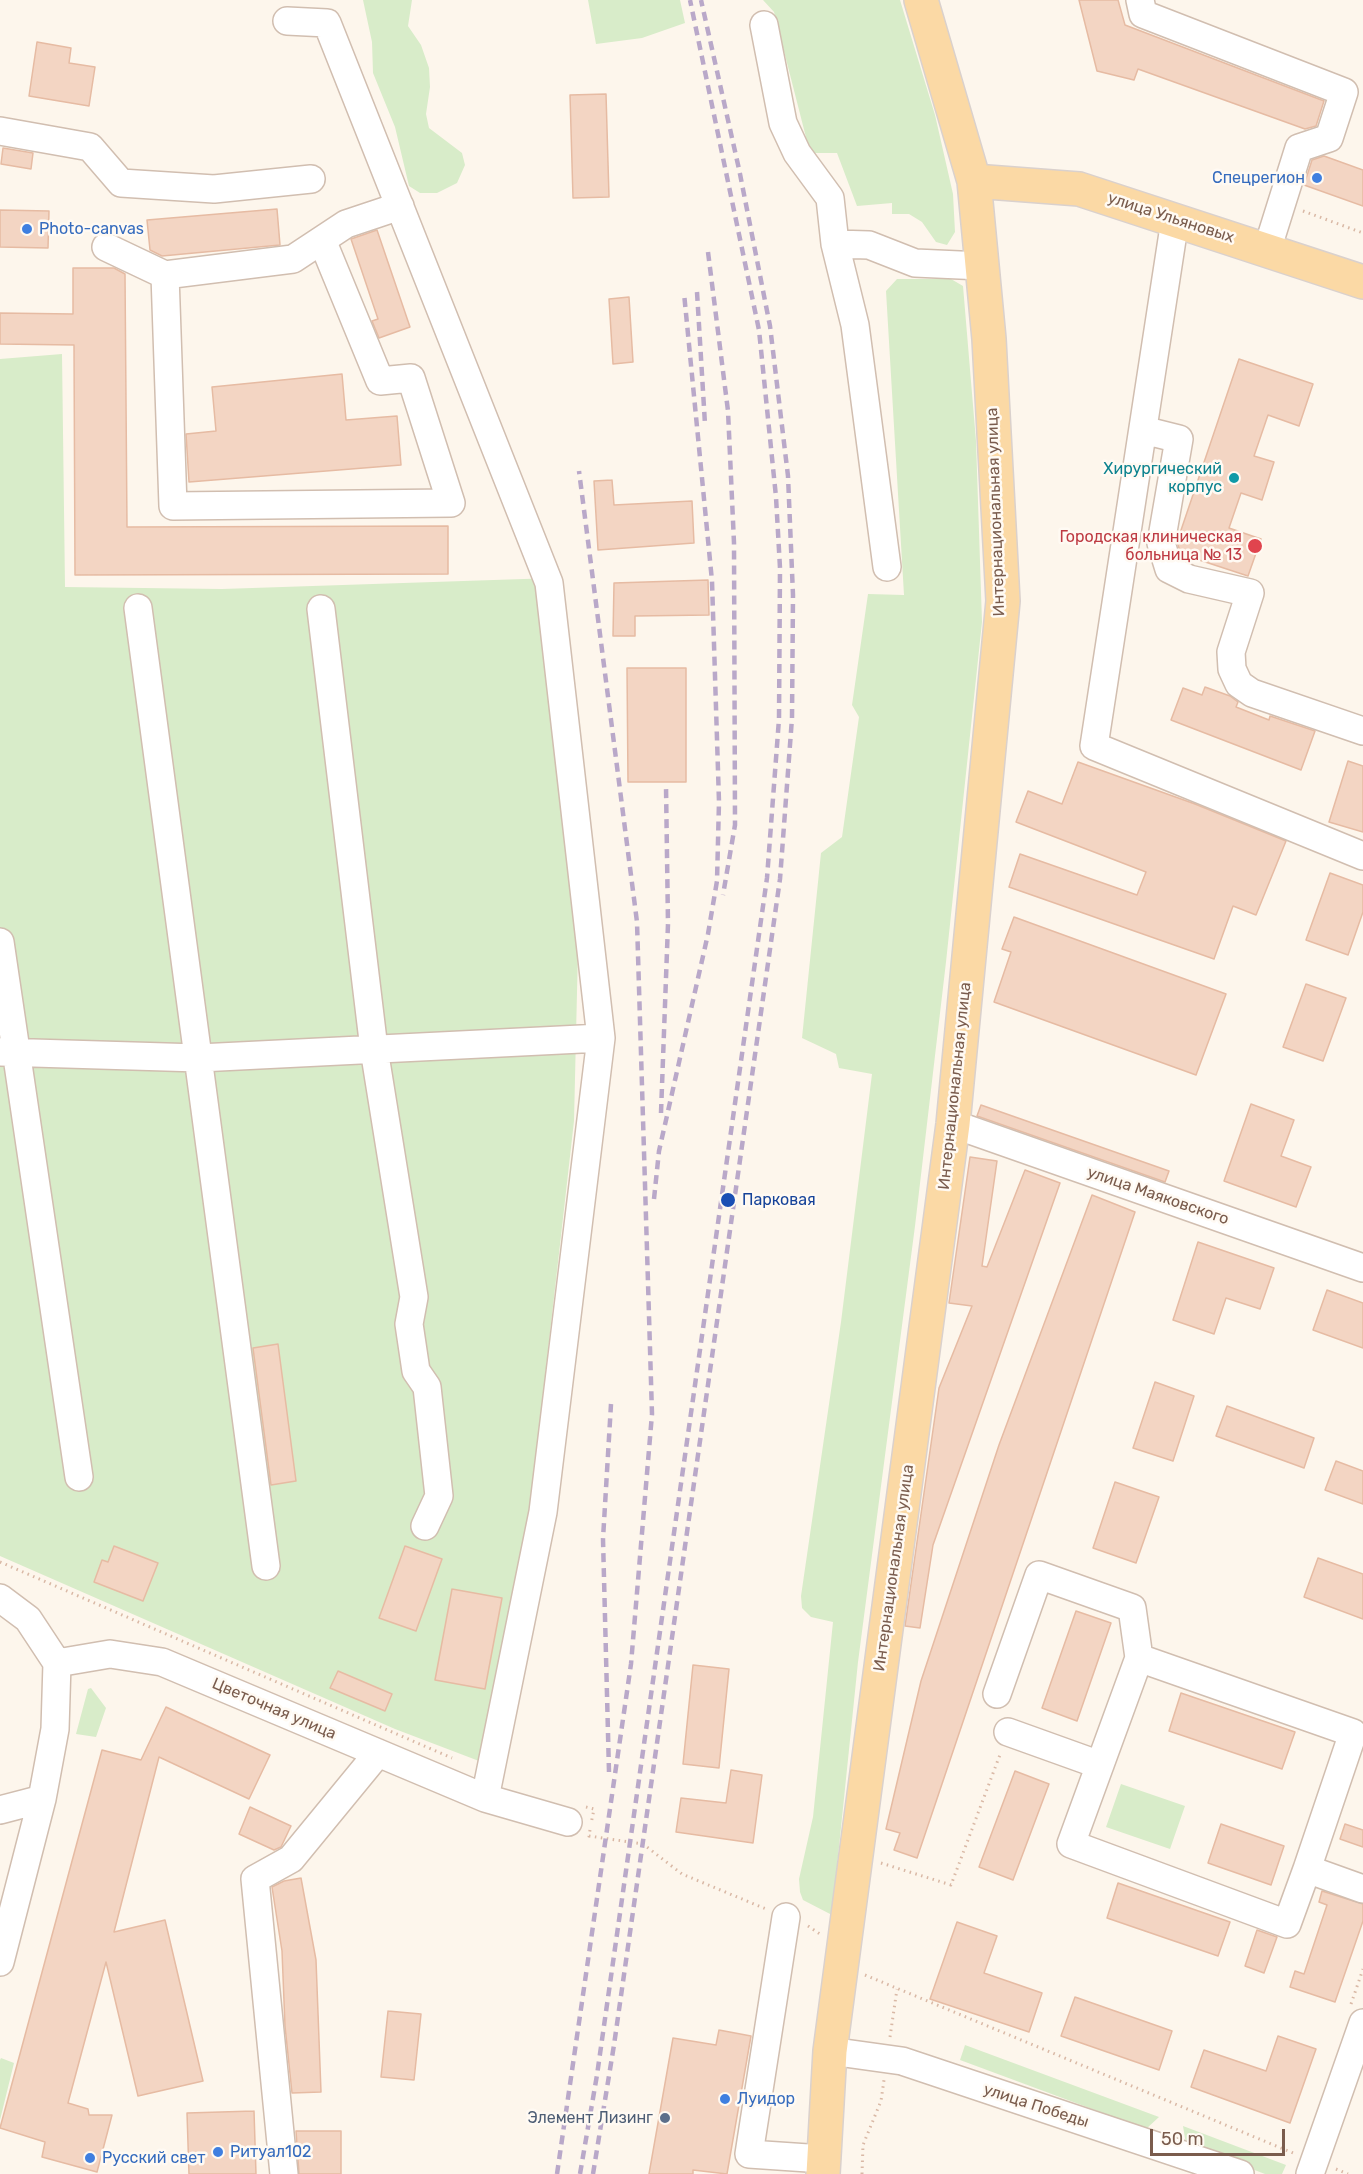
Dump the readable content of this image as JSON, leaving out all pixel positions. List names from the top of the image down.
{
  "streets": {
    "main road": ["улица Ульяновых", "Интернациональная улица"],
    "street": ["улица Маяковского", "Цветочная улица", "улица Победы"]
  },
  "crossings": [
    ["улица Ульяновых", "Интернациональная улица"],
    ["Интернациональная улица", "улица Маяковского"],
    ["Интернациональная улица", "улица Победы"]
  ],
  "places": [
    "Спецрегион",
    "Photo-canvas",
    "Хирургический корпус",
    "Городская клиническая больница № 13",
    "Парковая",
    "Луидор",
    "Элемент Лизинг",
    "Ритуал102",
    "Русский свет"
  ],
  "scale_bar": "50 m"
}
